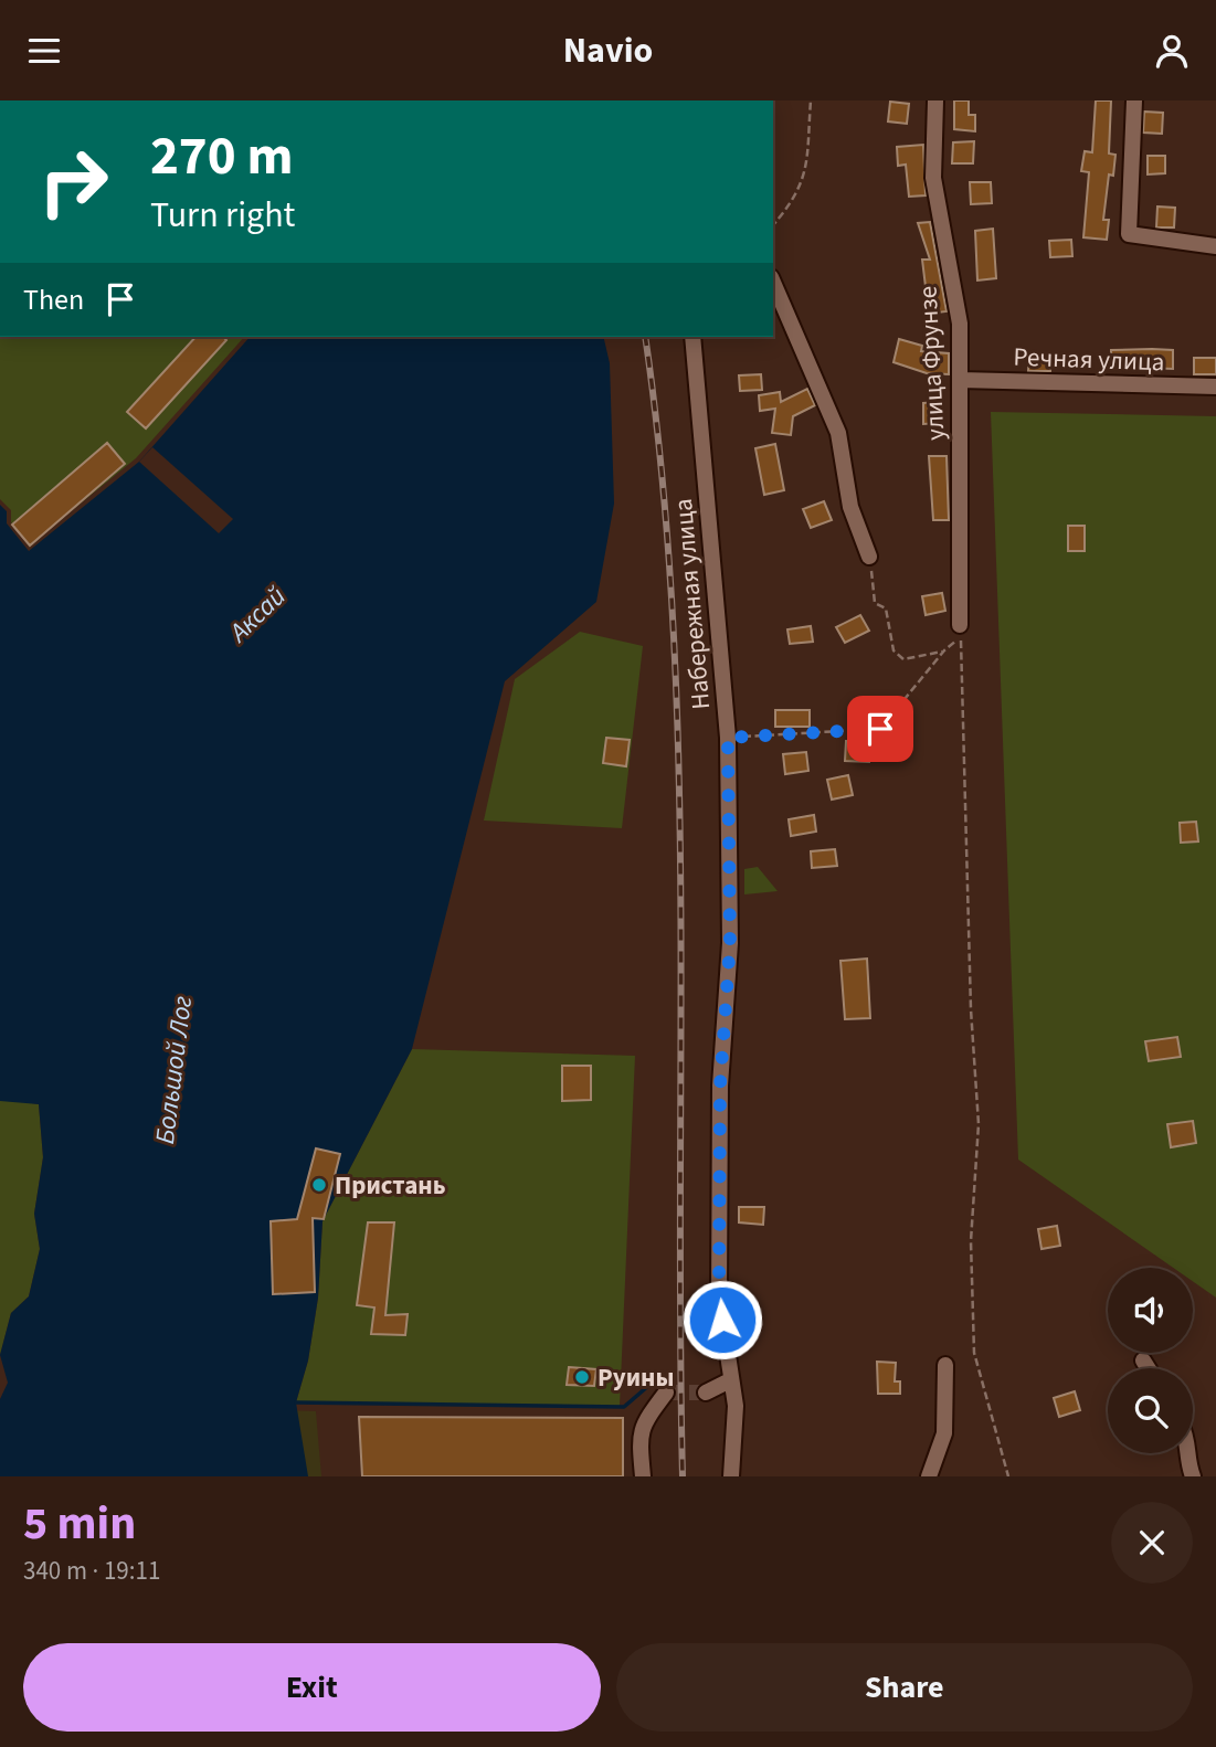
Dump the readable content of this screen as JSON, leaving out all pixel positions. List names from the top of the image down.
{
  "streets": {
    "street": ["Речная улица", "улица Фрунзе", "Набережная улица"]
  },
  "crossings": [
    ["Речная улица", "улица Фрунзе"]
  ],
  "water": ["Аксай", "Большой Лог"],
  "places": ["Пристань", "Руины"],
  "page": {
    "header": "Navio",
    "turn": ["270 m", "Turn right"],
    "then": "Then",
    "heading": ["5 min", "340 m · 19:11"],
    "buttons": ["Exit", "Share"]
  }
}
